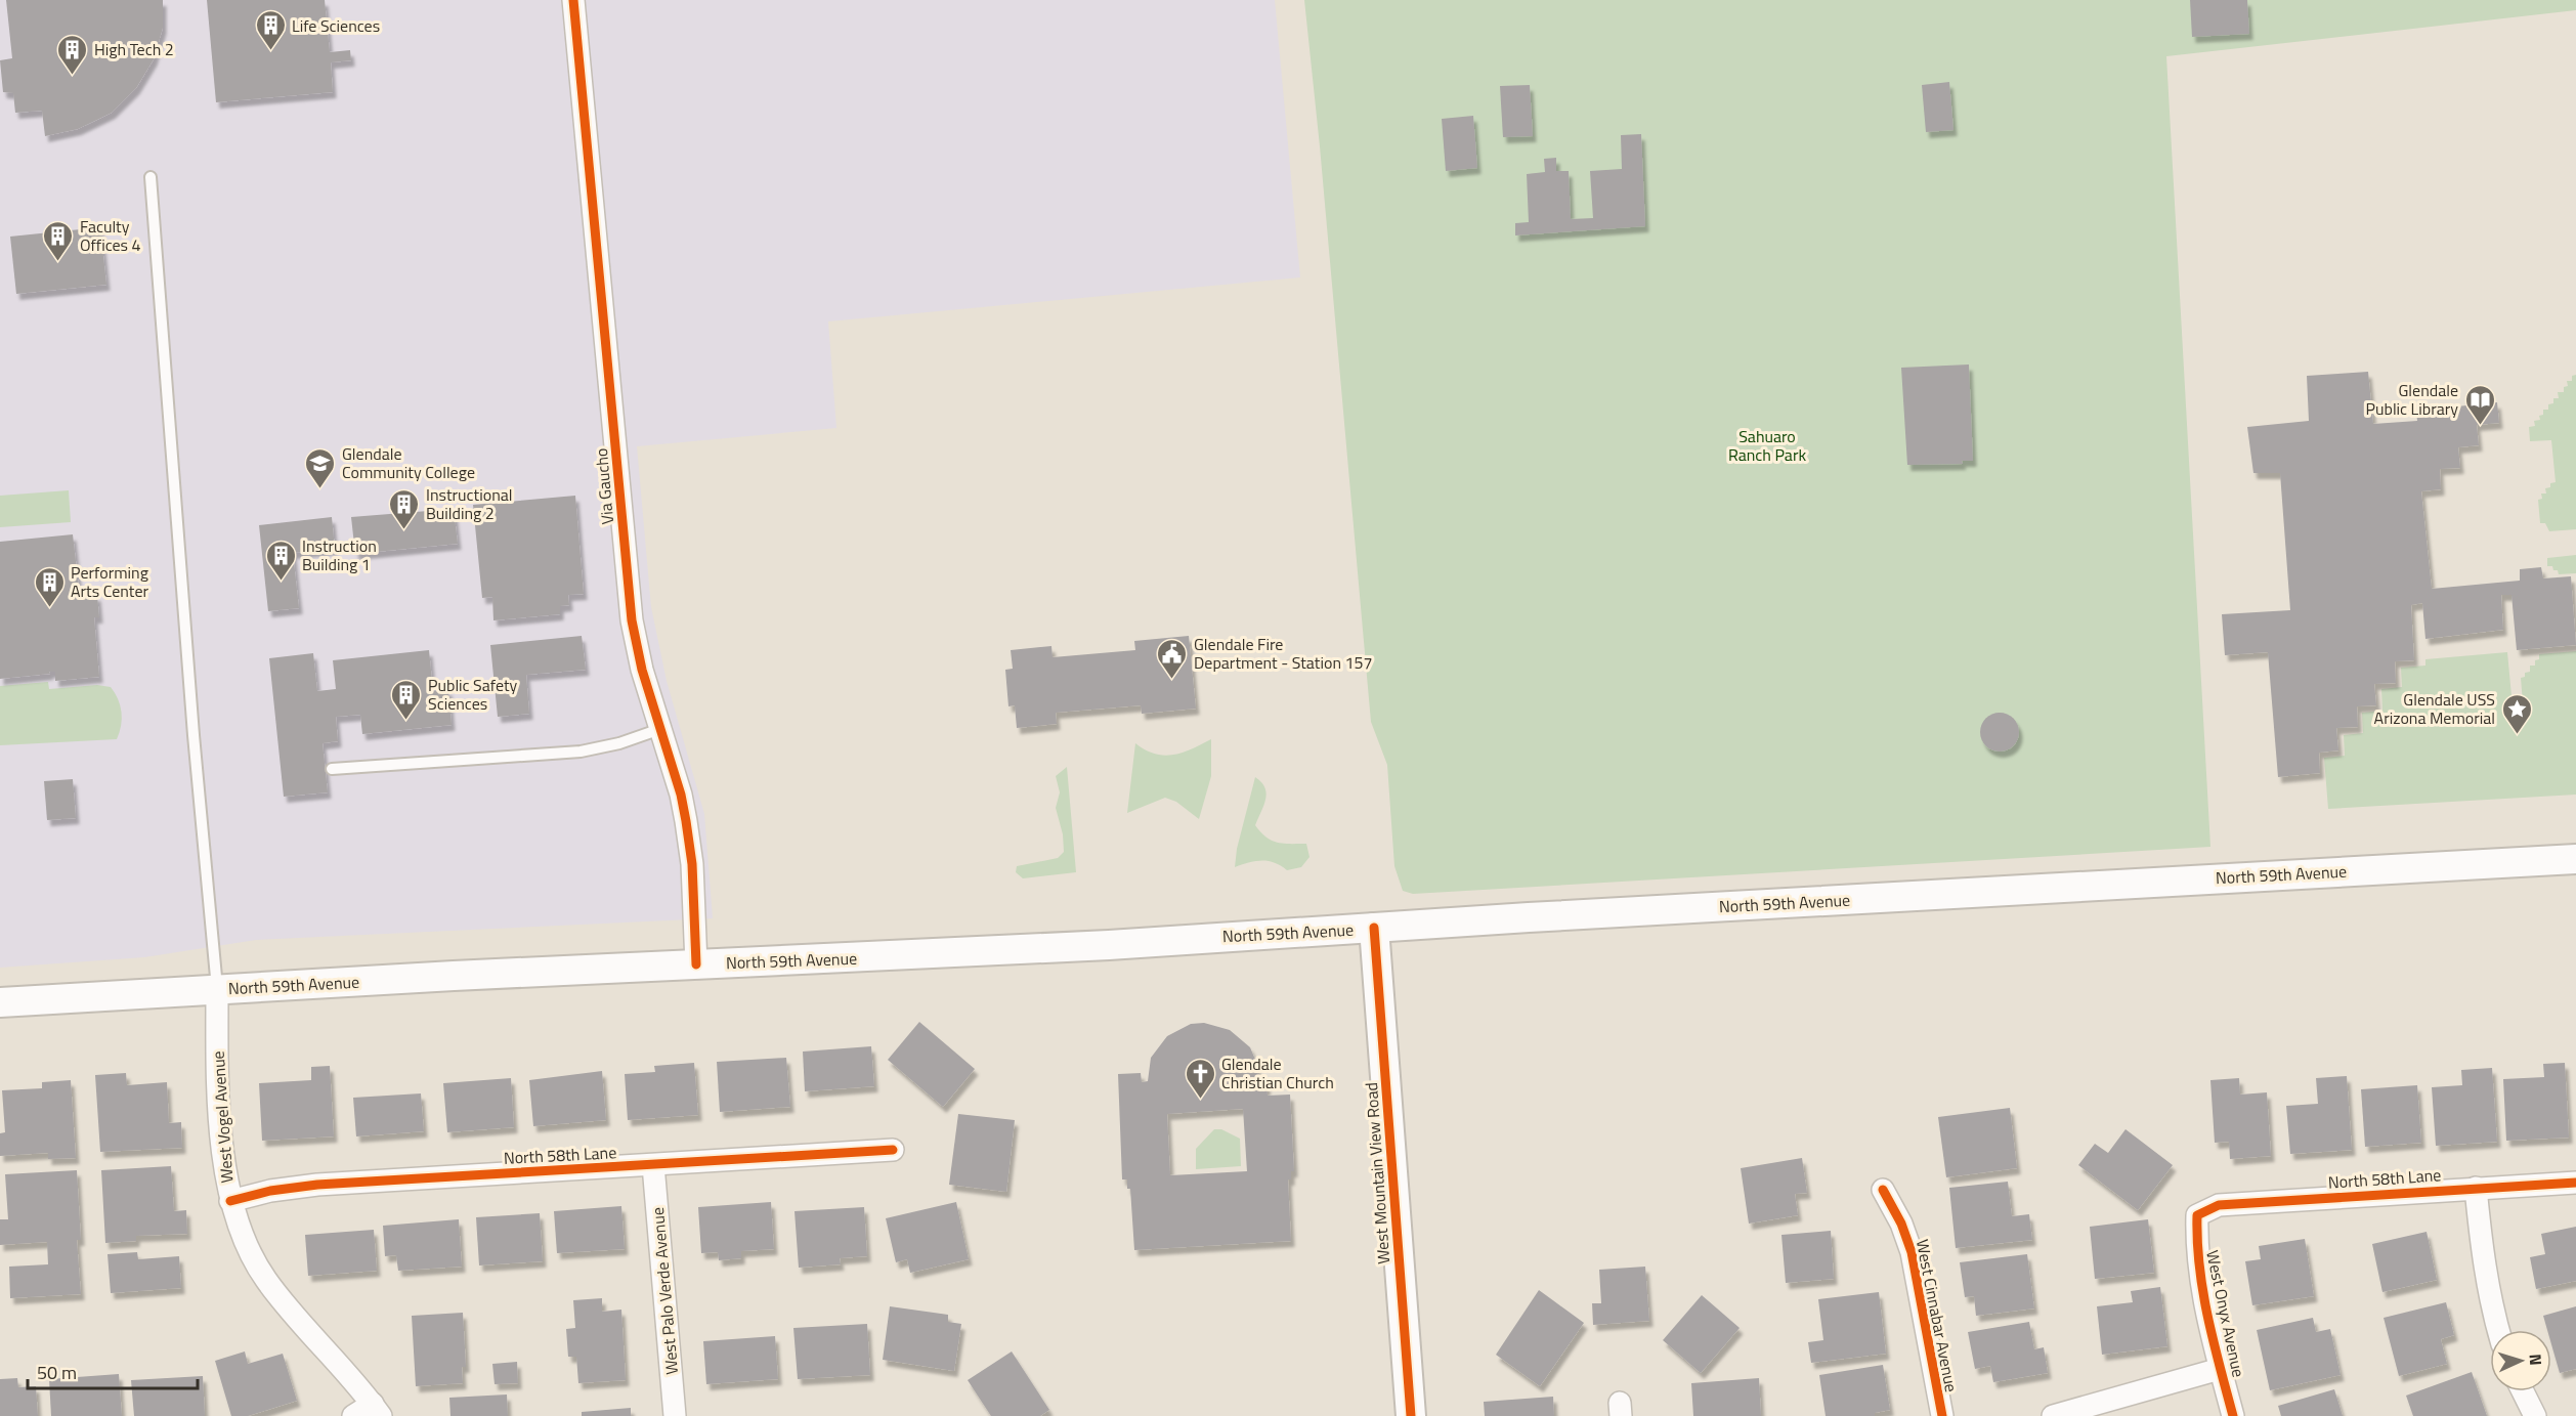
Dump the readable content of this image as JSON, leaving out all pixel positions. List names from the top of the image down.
{
  "streets": {
    "main road": ["North 59th Avenue", "West Mountain View Road"],
    "street": [
      "Via Gaucho",
      "West Vogel Avenue",
      "North 58th Lane",
      "West Palo Verde Avenue",
      "West Onyx Avenue",
      "West Cinnabar Avenue"
    ]
  },
  "crossings": [
    ["Via Gaucho", "North 59th Avenue"],
    ["North 59th Avenue", "West Vogel Avenue"],
    ["North 59th Avenue", "West Mountain View Road"],
    ["West Vogel Avenue", "North 58th Lane"],
    ["North 58th Lane", "West Palo Verde Avenue"],
    ["North 58th Lane", "West Onyx Avenue"]
  ],
  "parks": ["Sahuaro Ranch Park"],
  "places": {
    "building": [
      "Life Sciences",
      "High Tech 2",
      "Faculty Offices 4",
      "Instructional Building 2",
      "Instruction Building 1",
      "Performing Arts Center",
      "Public Safety Sciences"
    ],
    "library": ["Glendale Public Library"],
    "school or university": ["Glendale Community College"],
    "public building": ["Glendale Fire Department - Station 157"],
    "place": ["Glendale USS Arizona Memorial"],
    "church": ["Glendale Christian Church"]
  },
  "scale_bar": "50 m",
  "north": "right"
}
